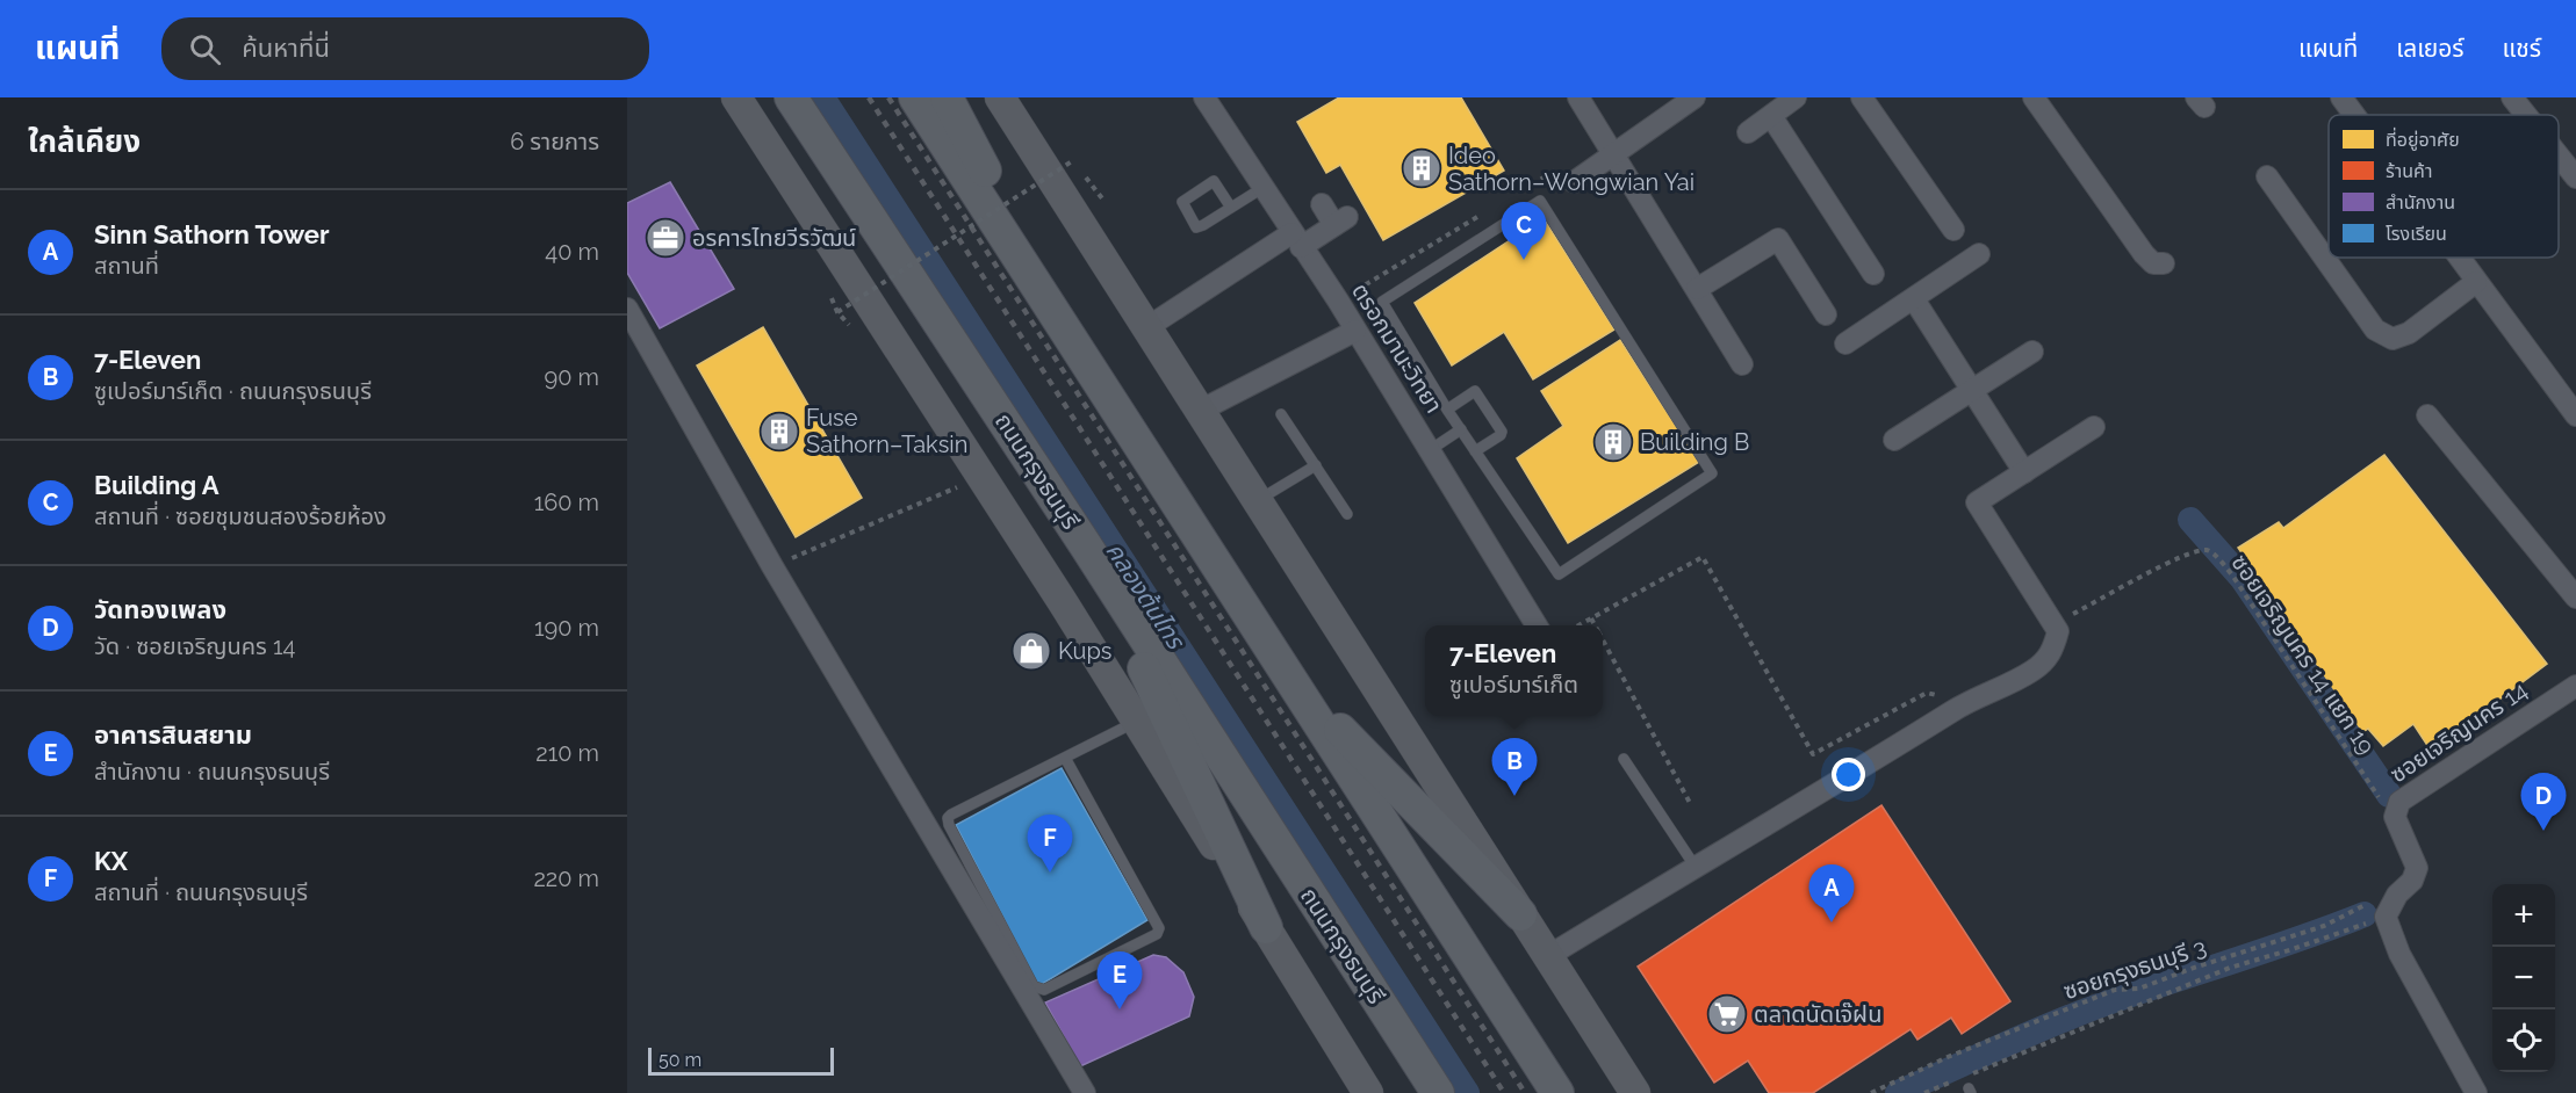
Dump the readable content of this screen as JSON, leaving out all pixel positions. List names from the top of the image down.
{
  "streets": {
    "main road": ["ถนนกรุงธนบุรี"],
    "street": ["ตรอกมานะวิทยา", "ซอยเจริญนคร 14"],
    "path": ["ซอยเจริญนคร 14 แยก 19", "ซอยกรุงธนบุรี 3"]
  },
  "crossings": [
    ["ซอยเจริญนคร 14 แยก 19", "ซอยเจริญนคร 14"],
    ["ซอยเจริญนคร 14", "ซอยกรุงธนบุรี 3"]
  ],
  "water": ["คลองต้นไทร"],
  "places": {
    "building": ["Ideo Sathorn–Wongwian Yai", "Fuse Sathorn–Taksin", "Building B"],
    "office": ["อรคารไทยวีรวัฒน์"],
    "shop": ["Kups"],
    "supermarket": ["ตลาดนัดเจ๊ฝน"]
  },
  "legend": [
    "ที่อยู่อาศัย",
    "ร้านค้า",
    "สำนักงาน",
    "โรงเรียน"
  ],
  "scale_bar": "50 m",
  "page": {
    "header": "แผนที่",
    "search": "ค้นหาที่นี่",
    "nav": ["แผนที่", "เลเยอร์", "แชร์"],
    "heading": ["ใกล้เคียง", "6 รายการ"],
    "list": [
      {
        "mark": "A",
        "name": "Sinn Sathorn Tower",
        "note": "สถานที่",
        "value": "40 m"
      },
      {
        "mark": "B",
        "name": "7-Eleven",
        "note": "ซูเปอร์มาร์เก็ต · ถนนกรุงธนบุรี",
        "value": "90 m"
      },
      {
        "mark": "C",
        "name": "Building A",
        "note": "สถานที่ · ซอยชุมชนสองร้อยห้อง",
        "value": "160 m"
      },
      {
        "mark": "D",
        "name": "วัดทองเพลง",
        "note": "วัด · ซอยเจริญนคร 14",
        "value": "190 m"
      },
      {
        "mark": "E",
        "name": "อาคารสินสยาม",
        "note": "สำนักงาน · ถนนกรุงธนบุรี",
        "value": "210 m"
      },
      {
        "mark": "F",
        "name": "KX",
        "note": "สถานที่ · ถนนกรุงธนบุรี",
        "value": "220 m"
      }
    ],
    "pins": [
      "C",
      "B",
      "D",
      "F",
      "A",
      "E"
    ],
    "popup": ["7-Eleven", "ซูเปอร์มาร์เก็ต"],
    "map_buttons": ["+", "−"],
    "scale": "50 m"
  }
}
